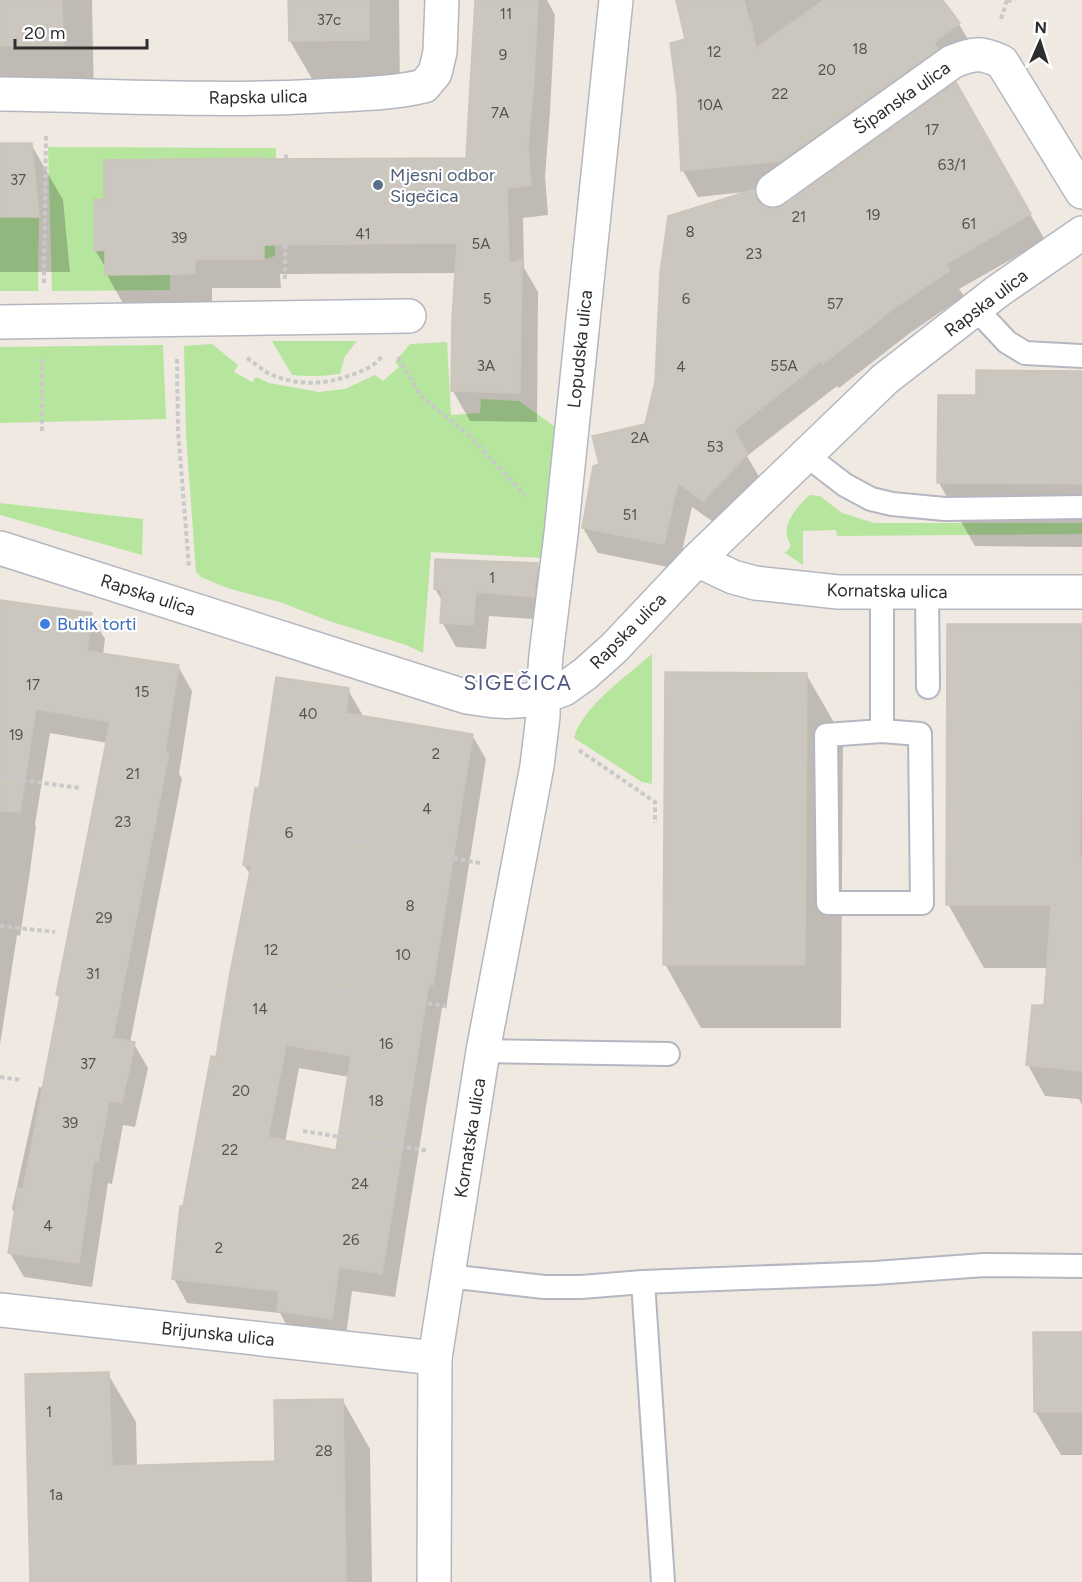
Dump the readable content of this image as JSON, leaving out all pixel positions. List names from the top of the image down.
{
  "streets": {
    "street": [
      "Rapska ulica",
      "Šipanska ulica",
      "Lopudska ulica",
      "Kornatska ulica",
      "Brijunska ulica"
    ]
  },
  "crossings": [
    ["Rapska ulica", "Lopudska ulica"],
    ["Rapska ulica", "Kornatska ulica"],
    ["Lopudska ulica", "Kornatska ulica"],
    ["Kornatska ulica", "Brijunska ulica"]
  ],
  "districts": ["SIGEČICA"],
  "places": ["Mjesni odbor Sigečica", "Butik torti"],
  "house_numbers": [
    "11",
    "37c",
    "18",
    "12",
    "9",
    "20",
    "22",
    "10A",
    "7A",
    "17",
    "63/1",
    "37",
    "19",
    "21",
    "61",
    "8",
    "41",
    "39",
    "5A",
    "23",
    "5",
    "6",
    "57",
    "3A",
    "55A",
    "4",
    "2A",
    "53",
    "51",
    "1",
    "17",
    "15",
    "40",
    "19",
    "2",
    "21",
    "4",
    "23",
    "6",
    "8",
    "29",
    "12",
    "10",
    "31",
    "14",
    "16",
    "37",
    "20",
    "18",
    "39",
    "22",
    "24",
    "4",
    "26",
    "2",
    "1",
    "28",
    "1a"
  ],
  "scale_bar": "20 m",
  "north": "top"
}
